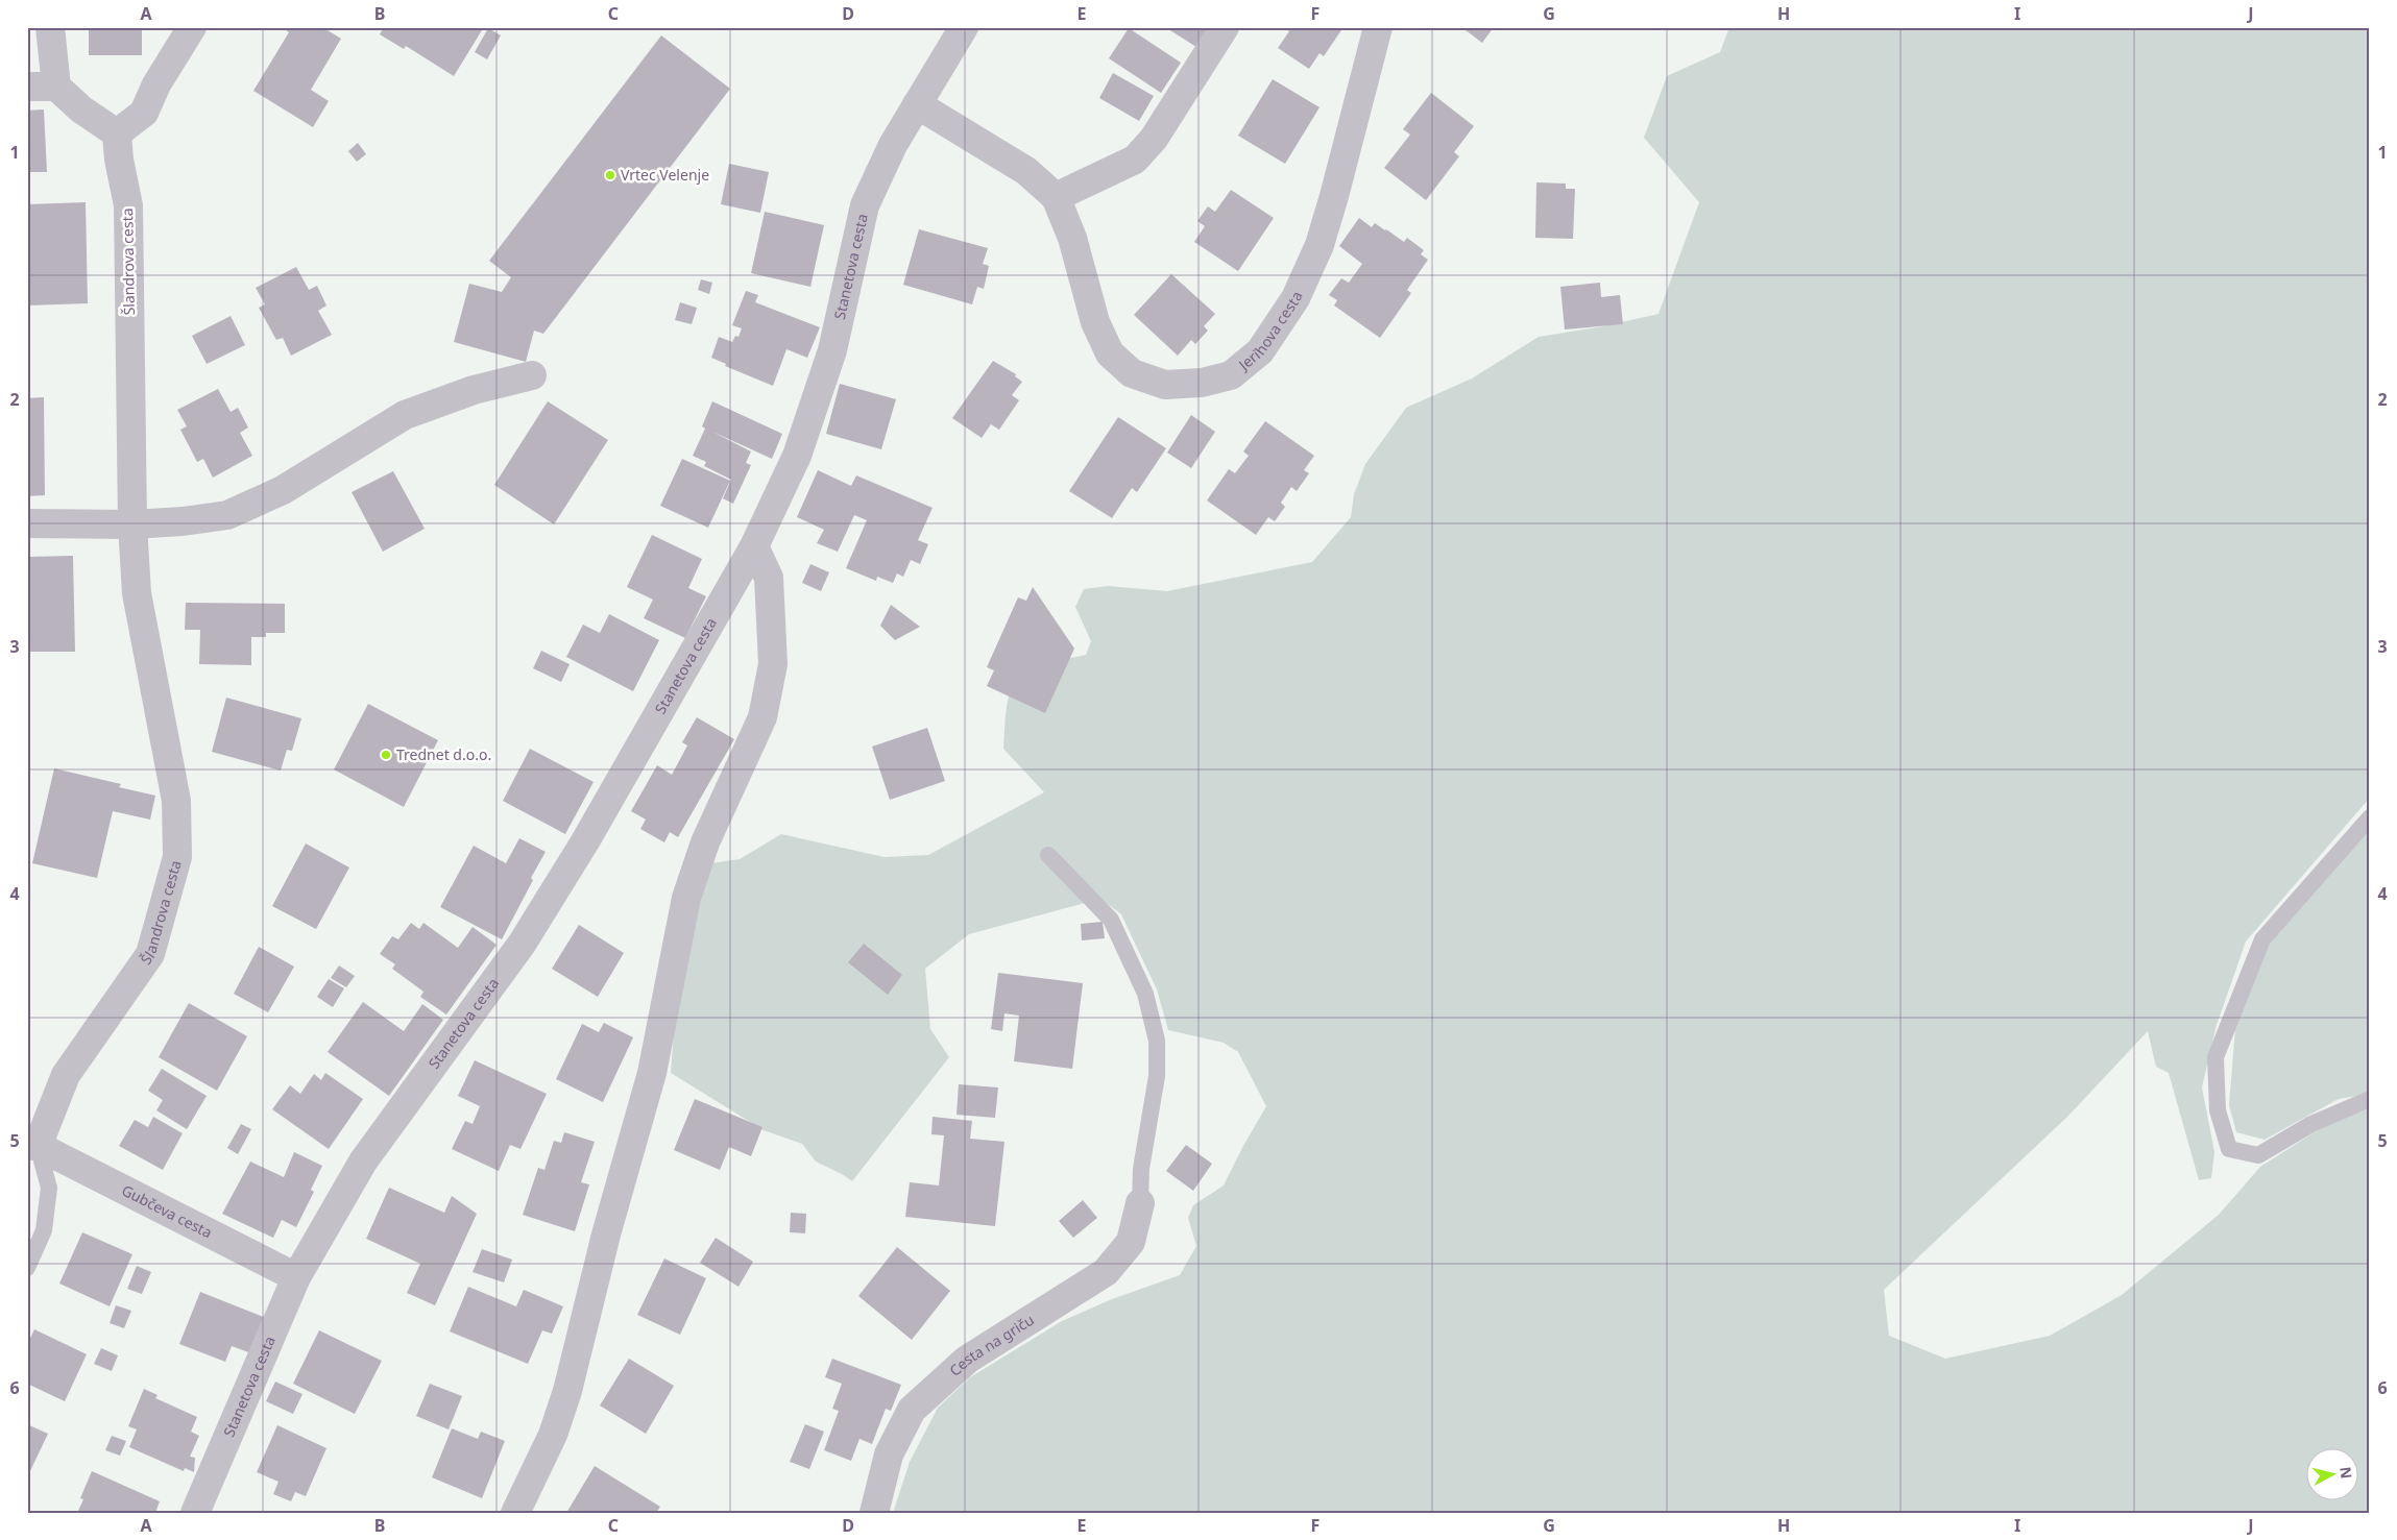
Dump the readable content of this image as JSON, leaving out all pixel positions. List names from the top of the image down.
{
  "streets": {
    "street": [
      "Šlandrova cesta",
      "Stanetova cesta",
      "Jerihova cesta",
      "Gubčeva cesta",
      "Cesta na griču"
    ]
  },
  "crossings": [
    ["Šlandrova cesta", "Gubčeva cesta"],
    ["Stanetova cesta", "Jerihova cesta"],
    ["Stanetova cesta", "Gubčeva cesta"]
  ],
  "places": ["Vrtec Velenje", "Trednet d.o.o."],
  "north": "right",
  "grid": {
    "columns": [
      "A",
      "B",
      "C",
      "D",
      "E",
      "F",
      "G",
      "H",
      "I",
      "J"
    ],
    "rows": [
      "1",
      "2",
      "3",
      "4",
      "5",
      "6"
    ]
  }
}
